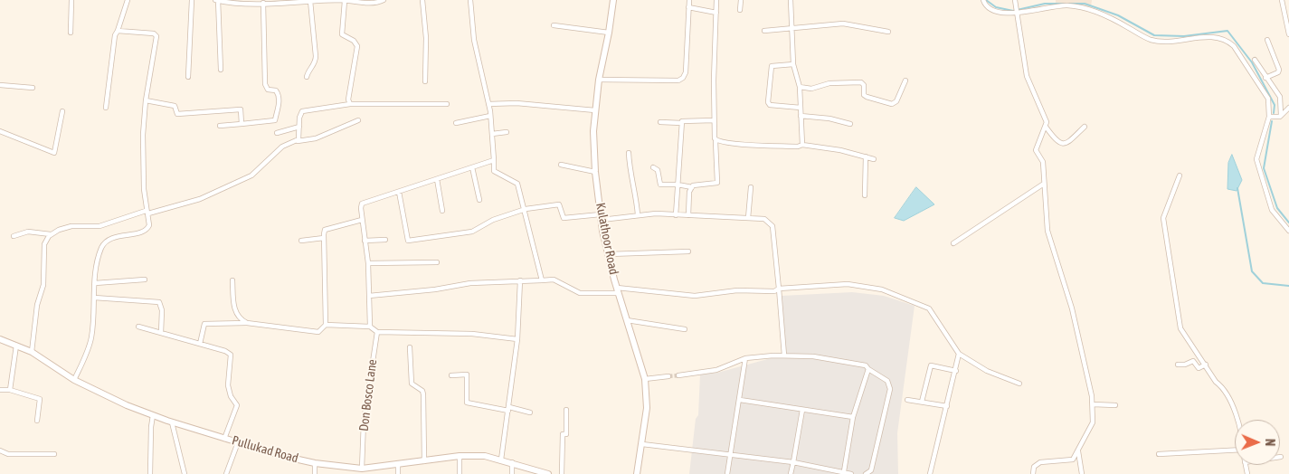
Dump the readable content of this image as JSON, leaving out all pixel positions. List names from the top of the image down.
{
  "streets": {
    "street": ["Kulathoor Road", "Don Bosco Lane", "Pullukad Road"]
  },
  "crossings": [
    ["Don Bosco Lane", "Pullukad Road"]
  ],
  "north": "right"
}
